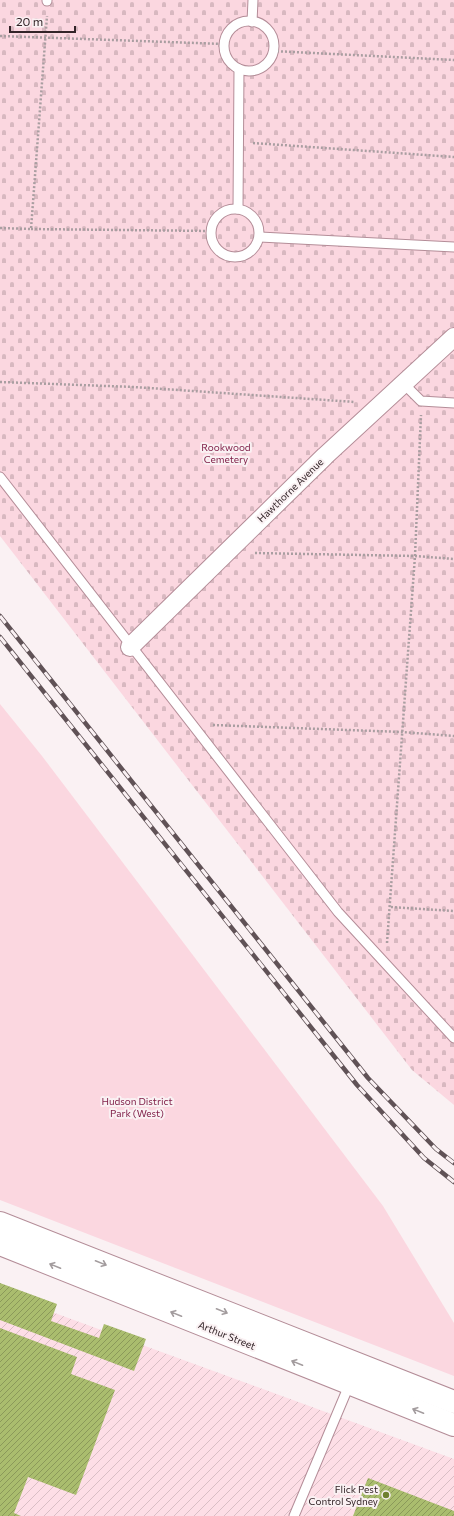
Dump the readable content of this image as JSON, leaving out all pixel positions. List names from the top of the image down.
{
  "streets": {
    "main road": ["Arthur Street"],
    "street": ["Hawthorne Avenue"]
  },
  "parks": ["Rookwood Cemetery", "Hudson District Park (West)"],
  "places": ["Flick Pest Control Sydney"],
  "scale_bar": "20 m"
}
